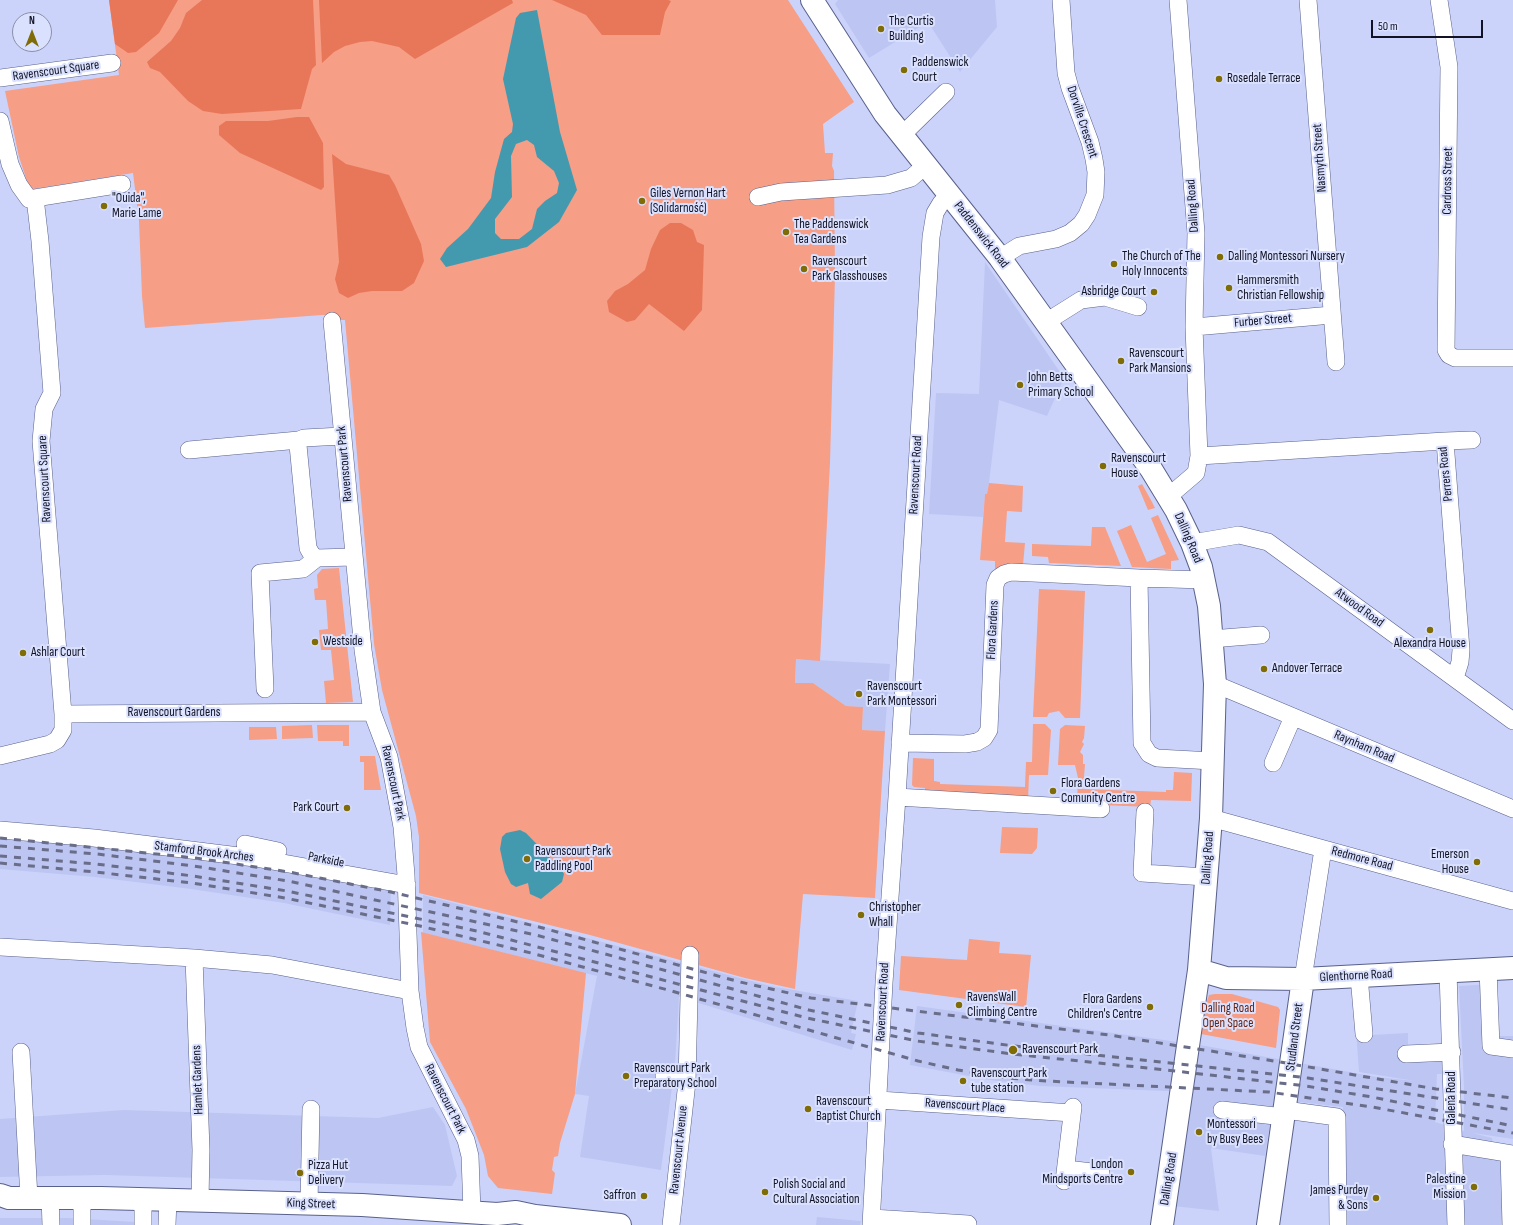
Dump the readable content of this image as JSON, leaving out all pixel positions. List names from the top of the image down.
{
  "streets": {
    "main road": [
      "Dalling Road",
      "Paddenswick Road",
      "Glenthorne Road",
      "Studland Street",
      "King Street"
    ],
    "street": [
      "Ravenscourt Square",
      "Dorville Crescent",
      "Nasmyth Street",
      "Cardross Street",
      "Furber Street",
      "Ravenscourt Park",
      "Perrers Road",
      "Ravenscourt Road",
      "Atwood Road",
      "Flora Gardens",
      "Ravenscourt Gardens",
      "Raynham Road",
      "Stamford Brook Arches",
      "Redmore Road",
      "Parkside",
      "Hamlet Gardens",
      "Galena Road",
      "Ravenscourt Place",
      "Ravenscourt Avenue"
    ]
  },
  "crossings": [
    ["Ravenscourt Square", "Ravenscourt Gardens"],
    ["Dorville Crescent", "Paddenswick Road"],
    ["Nasmyth Street", "Furber Street"],
    ["Dalling Road", "Paddenswick Road"],
    ["Dalling Road", "Furber Street"],
    ["Dalling Road", "Perrers Road"],
    ["Dalling Road", "Atwood Road"],
    ["Dalling Road", "Flora Gardens"],
    ["Dalling Road", "Raynham Road"],
    ["Dalling Road", "Redmore Road"],
    ["Dalling Road", "Glenthorne Road"],
    ["Paddenswick Road", "Ravenscourt Road"],
    ["Ravenscourt Park", "Ravenscourt Gardens"],
    ["Ravenscourt Park", "Stamford Brook Arches"],
    ["Ravenscourt Park", "Parkside"],
    ["Ravenscourt Park", "King Street"],
    ["Perrers Road", "Atwood Road"],
    ["Ravenscourt Road", "Flora Gardens"],
    ["Ravenscourt Road", "Ravenscourt Place"],
    ["Stamford Brook Arches", "Parkside"],
    ["Redmore Road", "Studland Street"],
    ["Glenthorne Road", "Studland Street"],
    ["Glenthorne Road", "Galena Road"],
    ["Hamlet Gardens", "King Street"]
  ],
  "parks": ["Dalling Road Open Space"],
  "places": [
    "The Curtis Building",
    "Paddenswick Court",
    "Rosedale Terrace",
    "Giles Vernon Hart (Solidarność)",
    "\"Ouida\", Marie Lame",
    "The Paddenswick Tea Gardens",
    "Dalling Montessori Nursery",
    "The Church of The Holy Innocents",
    "Ravenscourt Park Glasshouses",
    "Hammersmith Christian Fellowship",
    "Asbridge Court",
    "Ravenscourt Park Mansions",
    "John Betts Primary School",
    "Ravenscourt House",
    "Alexandra House",
    "Westside",
    "Ashlar Court",
    "Andover Terrace",
    "Ravenscourt Park Montessori",
    "Flora Gardens Comunity Centre",
    "Park Court",
    "Ravenscourt Park Paddling Pool",
    "Emerson House",
    "Christopher Whall",
    "RavensWall Climbing Centre",
    "Flora Gardens Children's Centre",
    "Ravenscourt Park",
    "Ravenscourt Park Preparatory School",
    "Ravenscourt Park tube station",
    "Ravenscourt Baptist Church",
    "Montessori by Busy Bees",
    "London Mindsports Centre",
    "Pizza Hut Delivery",
    "Palestine Mission",
    "Polish Social and Cultural Association",
    "Saffron",
    "James Purdey & Sons"
  ],
  "scale_bar": "50 m",
  "north": "top"
}
